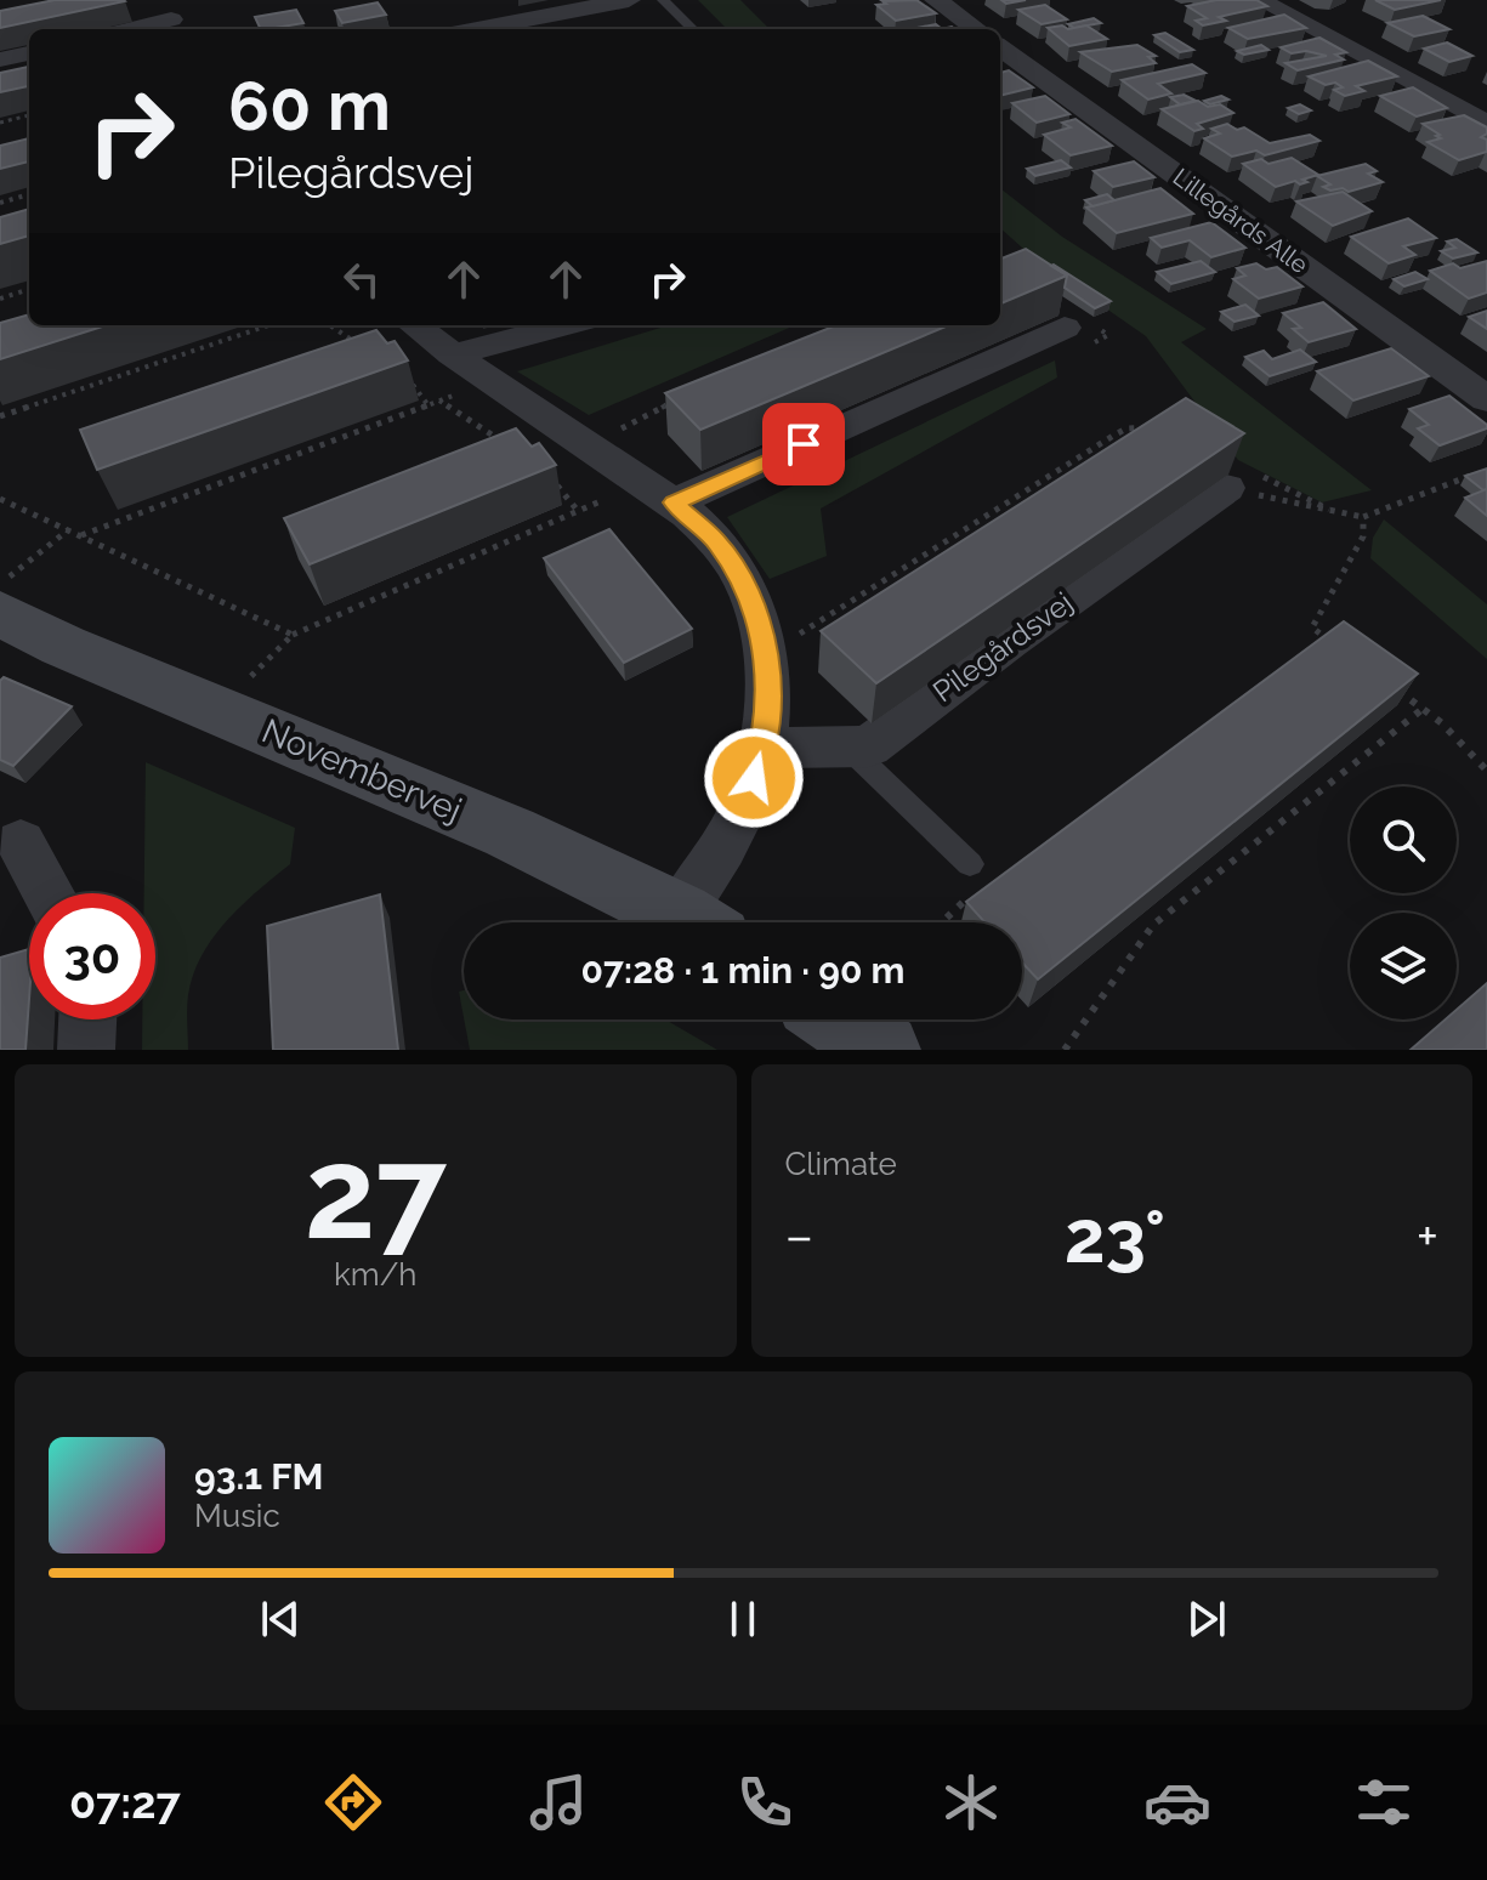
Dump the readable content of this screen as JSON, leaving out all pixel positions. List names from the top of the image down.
{
  "streets": {
    "street": ["Lillegårds Alle", "Pilegårdsvej", "Novembervej"]
  },
  "page": {
    "turn": ["60 m", "Pilegårdsvej"],
    "limit": "30",
    "trip": "07:28 · 1 min · 90 m",
    "tile": [
      ["27", "km/h"],
      "Climate"
    ],
    "heat": ["−", "23°", "+"],
    "song": ["93.1 FM", "Music"],
    "tabs": "07:27"
  }
}
